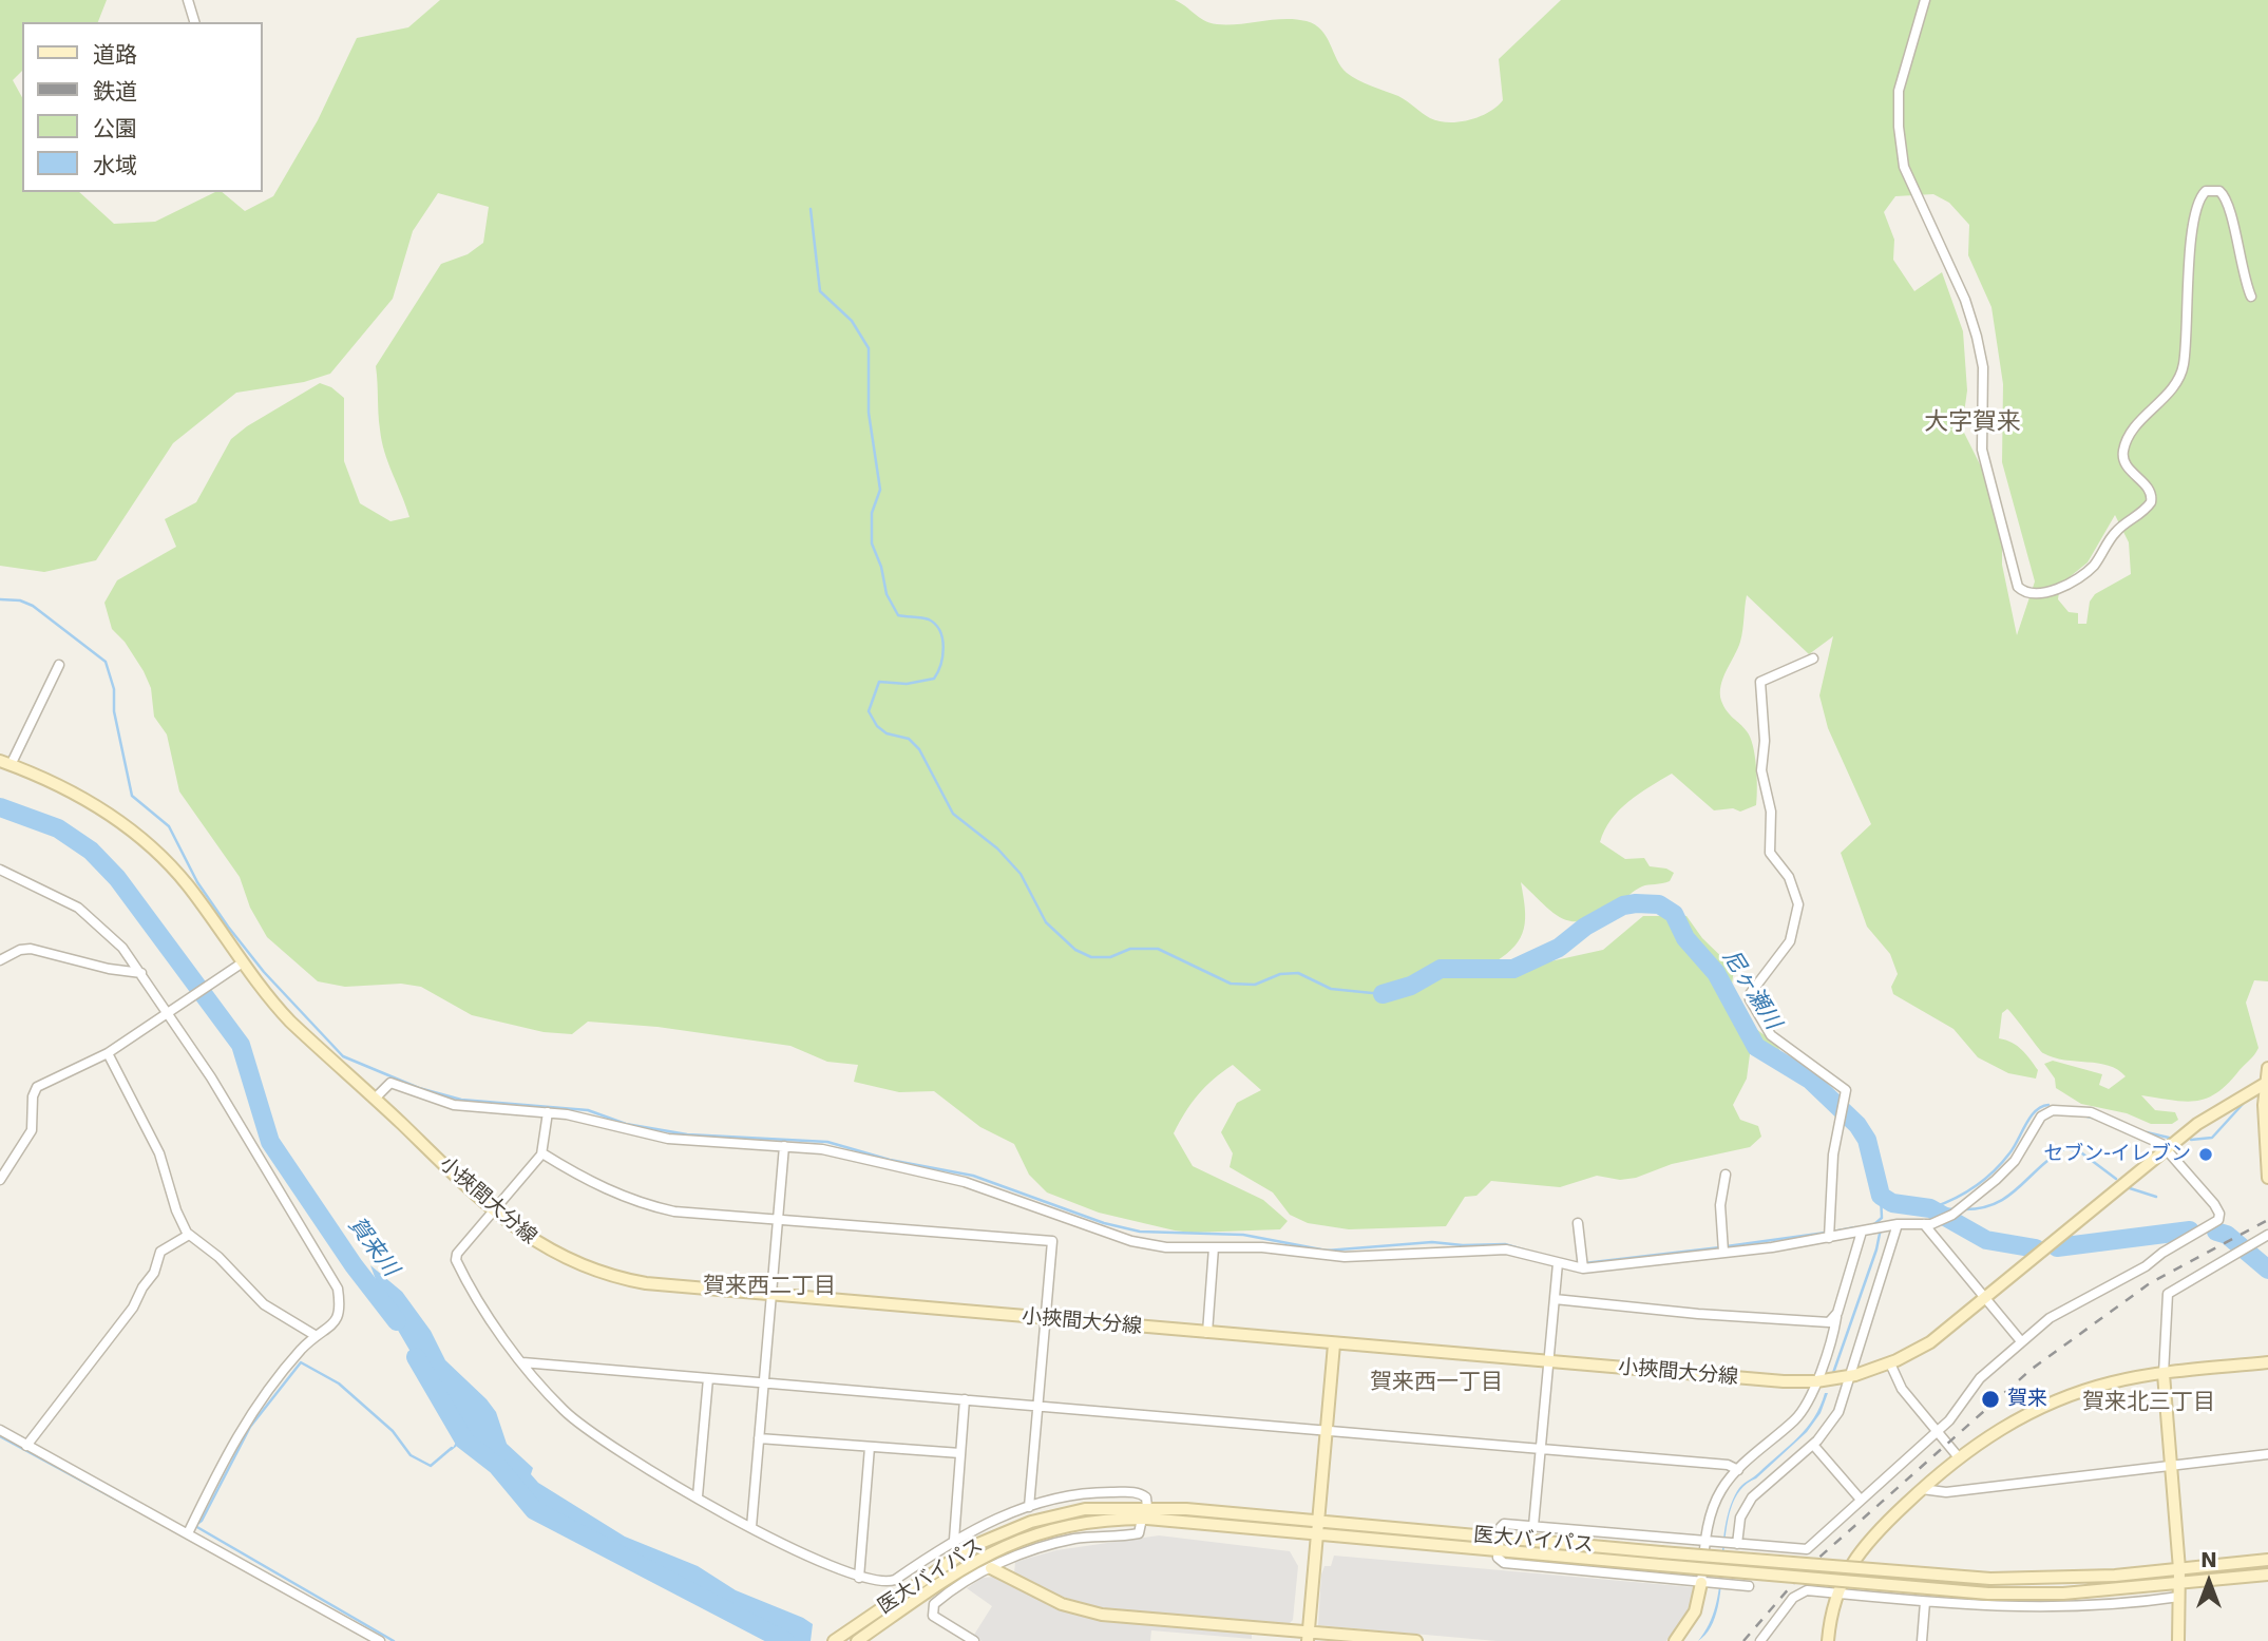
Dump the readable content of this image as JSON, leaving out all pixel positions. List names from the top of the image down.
{
  "streets": {
    "main road": ["小挾間大分線", "医大バイパス"]
  },
  "districts": [
    "大字賀来",
    "賀来西二丁目",
    "賀来西一丁目",
    "賀来北三丁目"
  ],
  "water": ["尼ヶ瀬川", "賀来川"],
  "places": ["セブン-イレブン", "賀来"],
  "legend": [
    "道路",
    "鉄道",
    "公園",
    "水域"
  ],
  "north": "top"
}
